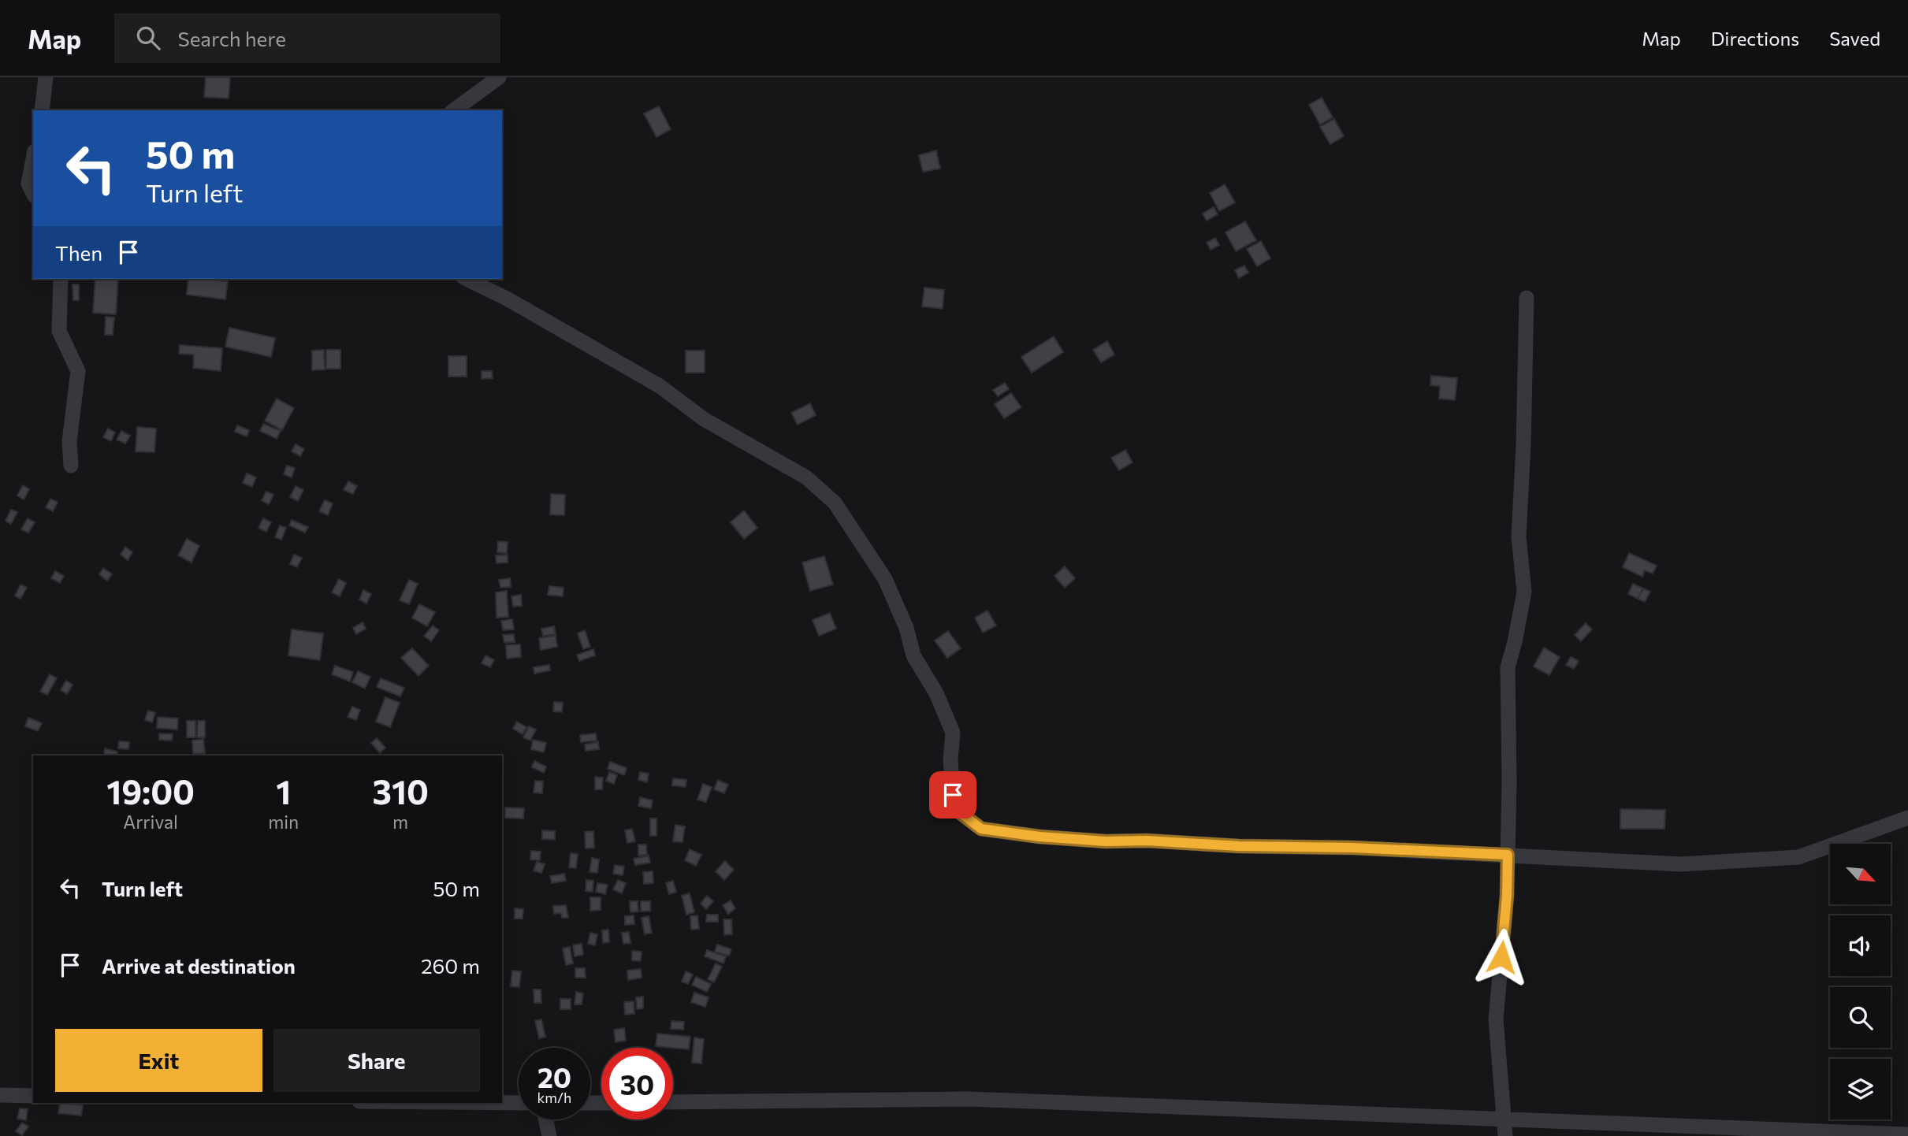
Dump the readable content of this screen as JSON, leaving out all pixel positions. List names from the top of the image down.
{
  "north": "bottom right",
  "page": {
    "header": "Map",
    "search": "Search here",
    "nav": ["Map", "Directions", "Saved"],
    "turn": ["50 m", "Turn left"],
    "then": "Then",
    "eta": [
      "19:00",
      "Arrival",
      "1",
      "min",
      "310",
      "m"
    ],
    "list": [
      {
        "name": "Turn left",
        "value": "50 m"
      },
      {
        "name": "Arrive at destination",
        "value": "260 m"
      }
    ],
    "buttons": ["Exit", "Share"],
    "speed": "20 km/h",
    "limit": "30"
  }
}
